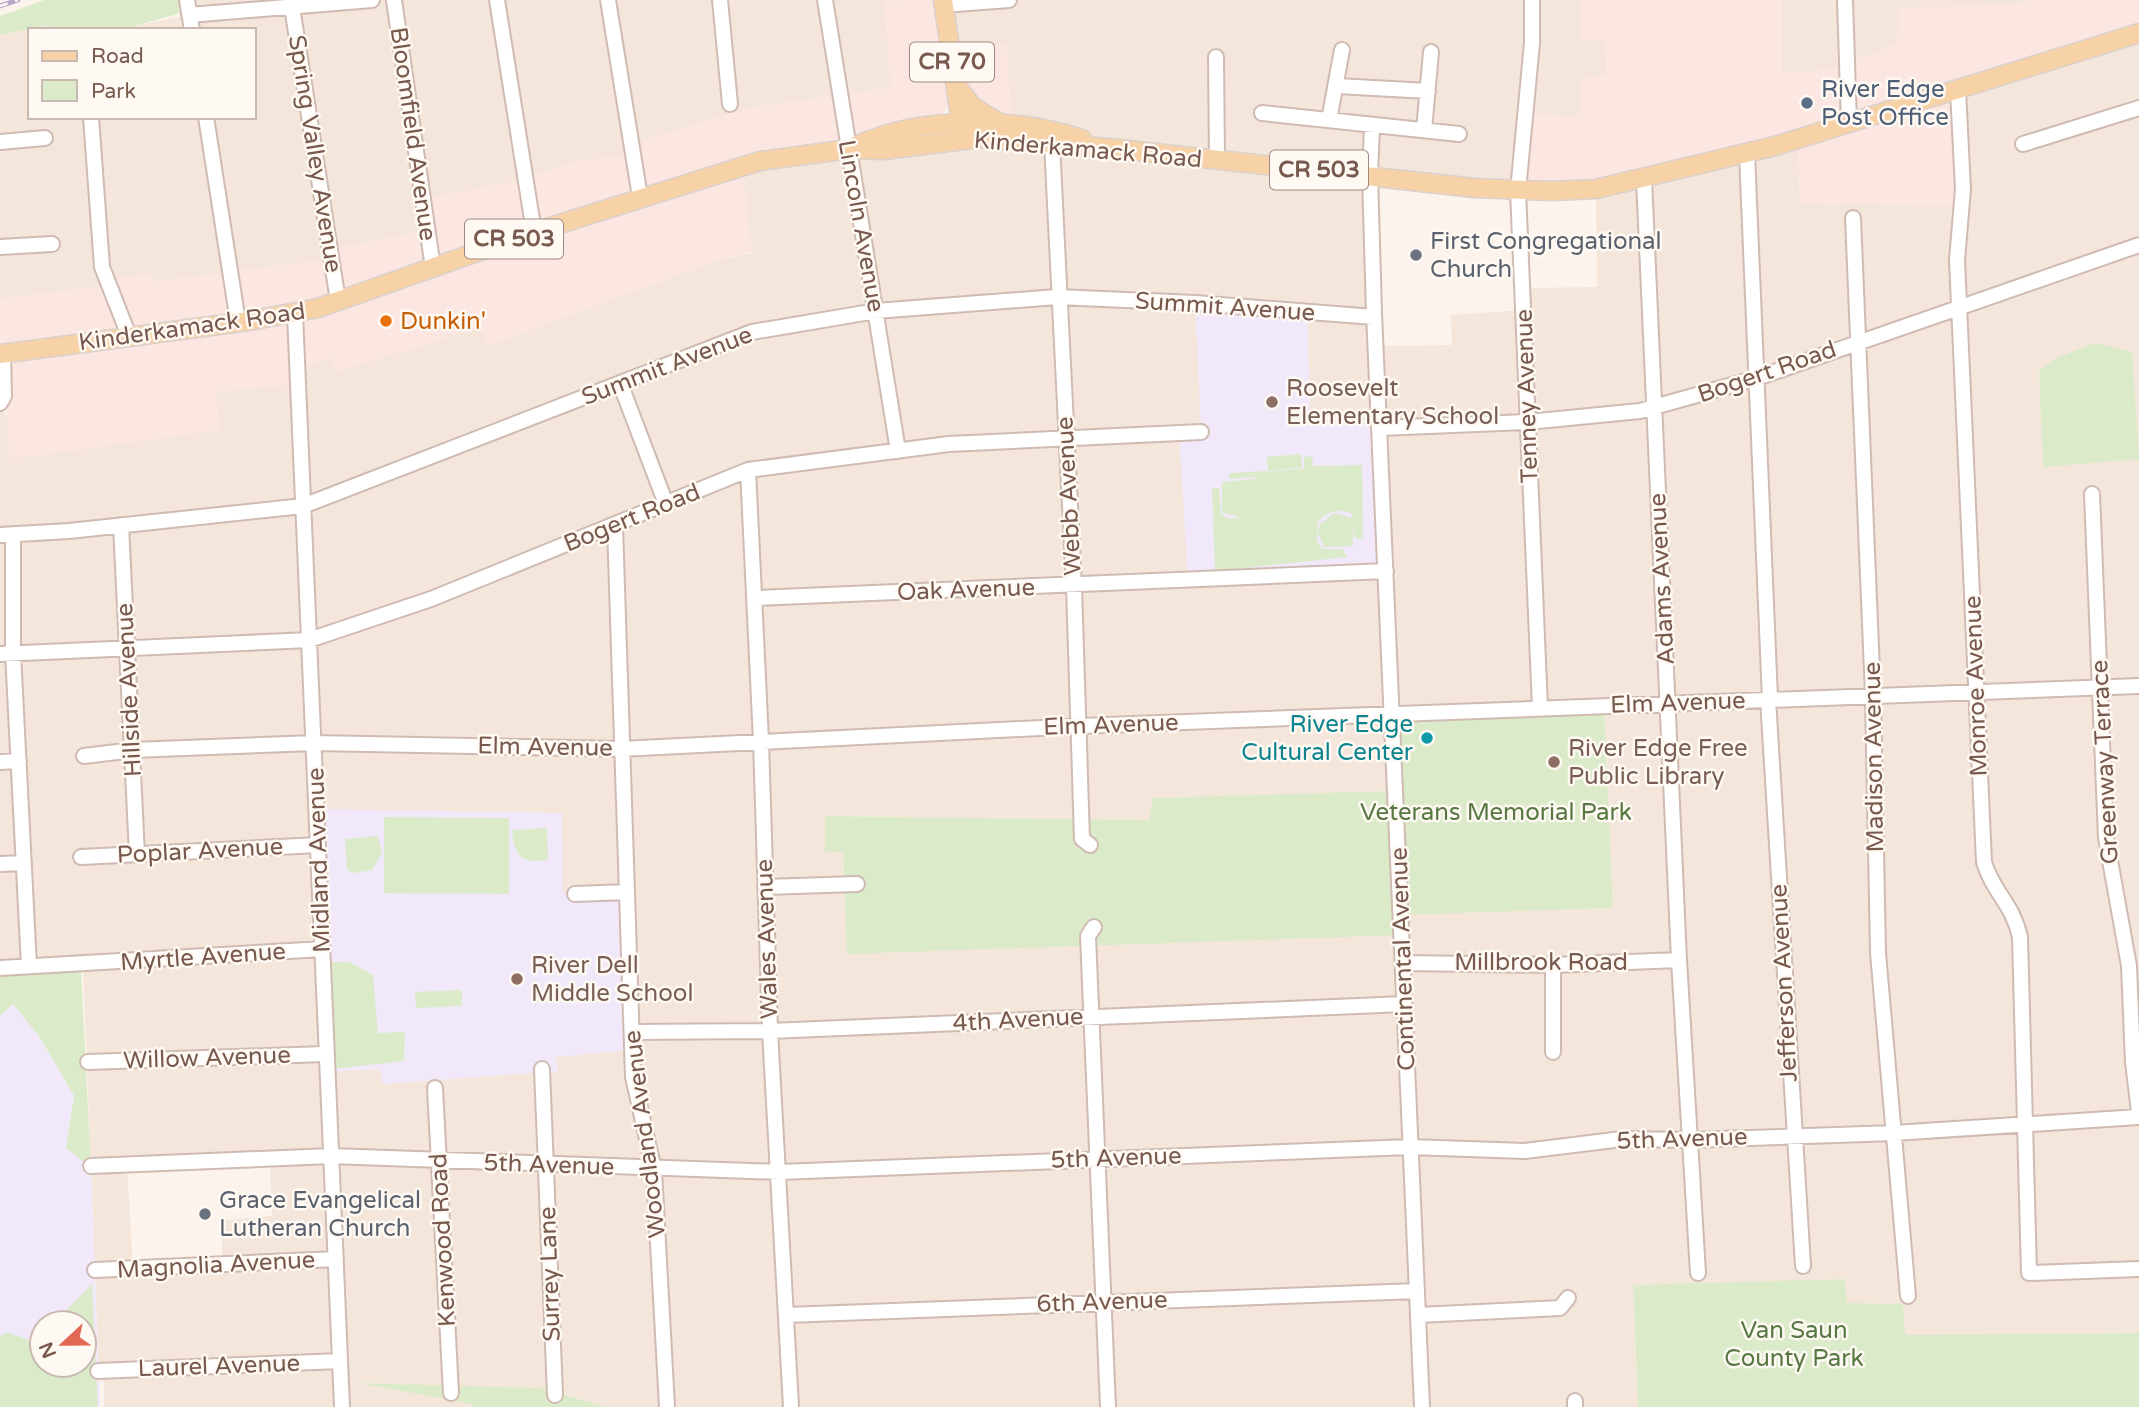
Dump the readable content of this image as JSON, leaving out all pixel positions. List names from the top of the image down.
{
  "streets": {
    "main road": ["CR 70", "Kinderkamack Road", "CR 503"],
    "street": [
      "Bloomfield Avenue",
      "Spring Valley Avenue",
      "Lincoln Avenue",
      "Summit Avenue",
      "Bogert Road",
      "Tenney Avenue",
      "Webb Avenue",
      "Adams Avenue",
      "Oak Avenue",
      "Monroe Avenue",
      "Hillside Avenue",
      "Elm Avenue",
      "Madison Avenue",
      "Greenway Terrace",
      "Poplar Avenue",
      "Midland Avenue",
      "Wales Avenue",
      "Myrtle Avenue",
      "Continental Avenue",
      "Millbrook Road",
      "Jefferson Avenue",
      "4th Avenue",
      "Willow Avenue",
      "Woodland Avenue",
      "5th Avenue",
      "Kenwood Road",
      "Magnolia Avenue",
      "Surrey Lane",
      "6th Avenue",
      "Laurel Avenue"
    ]
  },
  "crossings": [
    ["Bloomfield Avenue", "Kinderkamack Road"],
    ["Kinderkamack Road", "Spring Valley Avenue"],
    ["Kinderkamack Road", "Lincoln Avenue"],
    ["Kinderkamack Road", "Tenney Avenue"],
    ["Kinderkamack Road", "Webb Avenue"],
    ["Kinderkamack Road", "Adams Avenue"],
    ["Kinderkamack Road", "Monroe Avenue"],
    ["Kinderkamack Road", "Midland Avenue"],
    ["Kinderkamack Road", "Continental Avenue"],
    ["Kinderkamack Road", "Jefferson Avenue"],
    ["Lincoln Avenue", "Summit Avenue"],
    ["Lincoln Avenue", "Bogert Road"],
    ["Summit Avenue", "Webb Avenue"],
    ["Summit Avenue", "Hillside Avenue"],
    ["Summit Avenue", "Midland Avenue"],
    ["Summit Avenue", "Continental Avenue"],
    ["Bogert Road", "Tenney Avenue"],
    ["Bogert Road", "Webb Avenue"],
    ["Bogert Road", "Adams Avenue"],
    ["Bogert Road", "Monroe Avenue"],
    ["Bogert Road", "Hillside Avenue"],
    ["Bogert Road", "Madison Avenue"],
    ["Bogert Road", "Midland Avenue"],
    ["Bogert Road", "Wales Avenue"],
    ["Bogert Road", "Continental Avenue"],
    ["Bogert Road", "Jefferson Avenue"],
    ["Bogert Road", "Woodland Avenue"],
    ["Tenney Avenue", "Elm Avenue"],
    ["Webb Avenue", "Oak Avenue"],
    ["Webb Avenue", "Elm Avenue"],
    ["Adams Avenue", "Elm Avenue"],
    ["Adams Avenue", "Millbrook Road"],
    ["Adams Avenue", "5th Avenue"],
    ["Oak Avenue", "Wales Avenue"],
    ["Oak Avenue", "Continental Avenue"],
    ["Monroe Avenue", "Elm Avenue"],
    ["Monroe Avenue", "5th Avenue"],
    ["Hillside Avenue", "Elm Avenue"],
    ["Hillside Avenue", "Poplar Avenue"],
    ["Elm Avenue", "Madison Avenue"],
    ["Elm Avenue", "Greenway Terrace"],
    ["Elm Avenue", "Midland Avenue"],
    ["Elm Avenue", "Wales Avenue"],
    ["Elm Avenue", "Continental Avenue"],
    ["Elm Avenue", "Jefferson Avenue"],
    ["Elm Avenue", "Woodland Avenue"],
    ["Madison Avenue", "5th Avenue"],
    ["Greenway Terrace", "5th Avenue"],
    ["Poplar Avenue", "Midland Avenue"],
    ["Midland Avenue", "Myrtle Avenue"],
    ["Midland Avenue", "Willow Avenue"],
    ["Midland Avenue", "5th Avenue"],
    ["Midland Avenue", "Magnolia Avenue"],
    ["Midland Avenue", "Laurel Avenue"],
    ["Wales Avenue", "4th Avenue"],
    ["Wales Avenue", "5th Avenue"],
    ["Wales Avenue", "6th Avenue"],
    ["Continental Avenue", "Millbrook Road"],
    ["Continental Avenue", "4th Avenue"],
    ["Continental Avenue", "5th Avenue"],
    ["Continental Avenue", "6th Avenue"],
    ["Jefferson Avenue", "5th Avenue"],
    ["4th Avenue", "Woodland Avenue"],
    ["Woodland Avenue", "5th Avenue"],
    ["5th Avenue", "Kenwood Road"],
    ["5th Avenue", "Surrey Lane"]
  ],
  "parks": ["Veterans Memorial Park", "Van Saun County Park"],
  "places": [
    "River Edge Post Office",
    "First Congregational Church",
    "Dunkin'",
    "Roosevelt Elementary School",
    "River Edge Cultural Center",
    "River Edge Free Public Library",
    "River Dell Middle School",
    "Grace Evangelical Lutheran Church"
  ],
  "legend": ["Road", "Park"],
  "north": "left"
}
